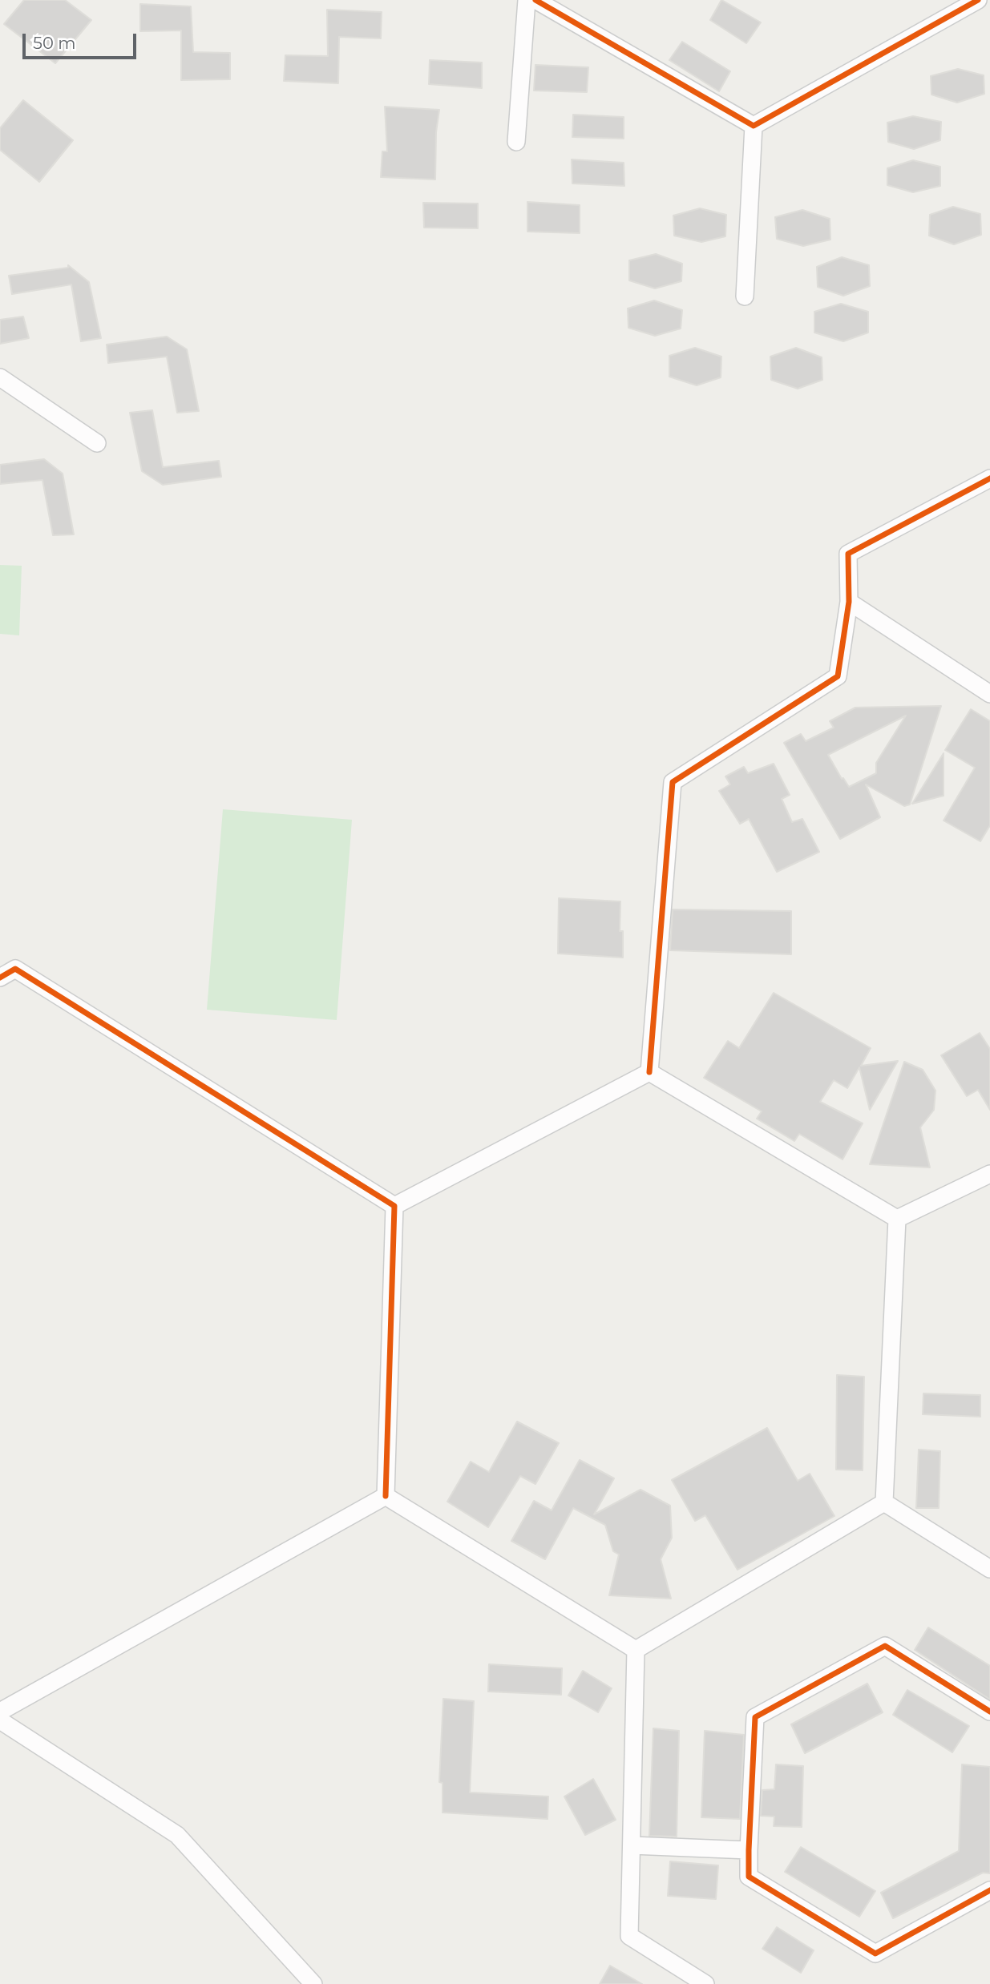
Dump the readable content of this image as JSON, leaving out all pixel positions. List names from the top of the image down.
{
  "scale_bar": "50 m"
}
